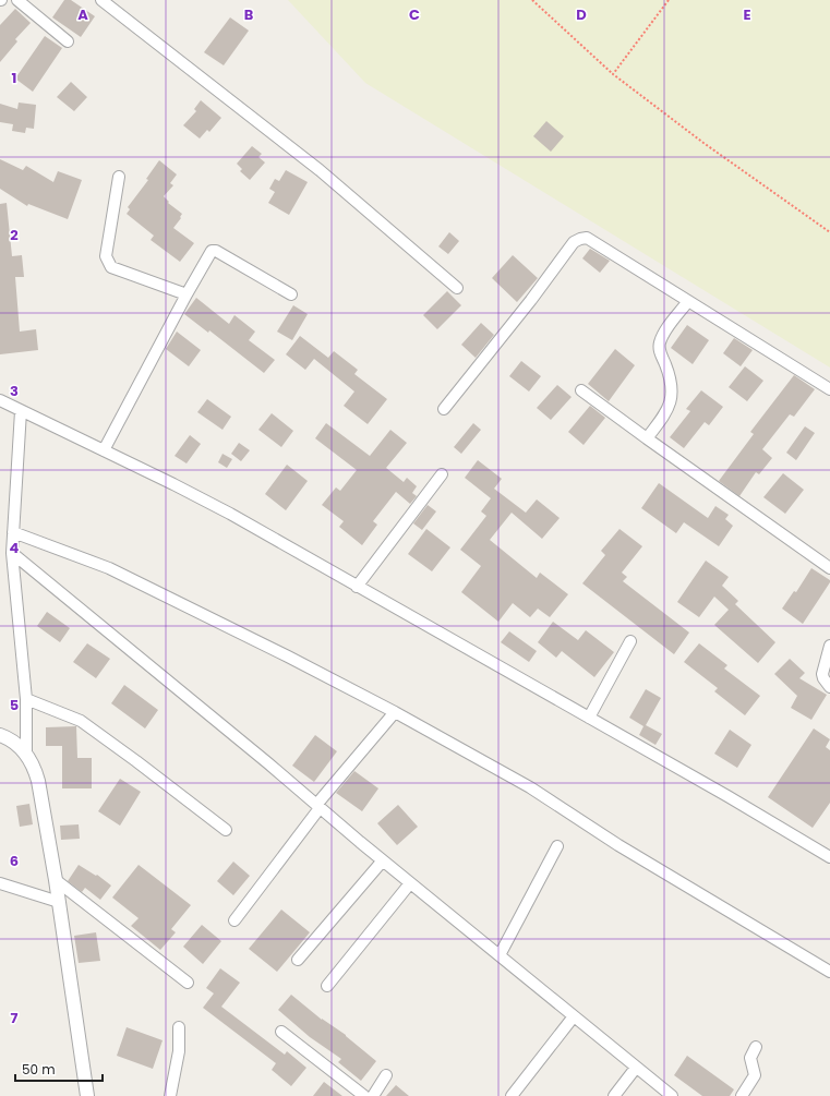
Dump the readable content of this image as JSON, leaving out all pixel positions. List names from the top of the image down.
{
  "scale_bar": "50 m",
  "grid": {
    "columns": [
      "A",
      "B",
      "C",
      "D",
      "E"
    ],
    "rows": [
      "1",
      "2",
      "3",
      "4",
      "5",
      "6",
      "7"
    ]
  }
}
